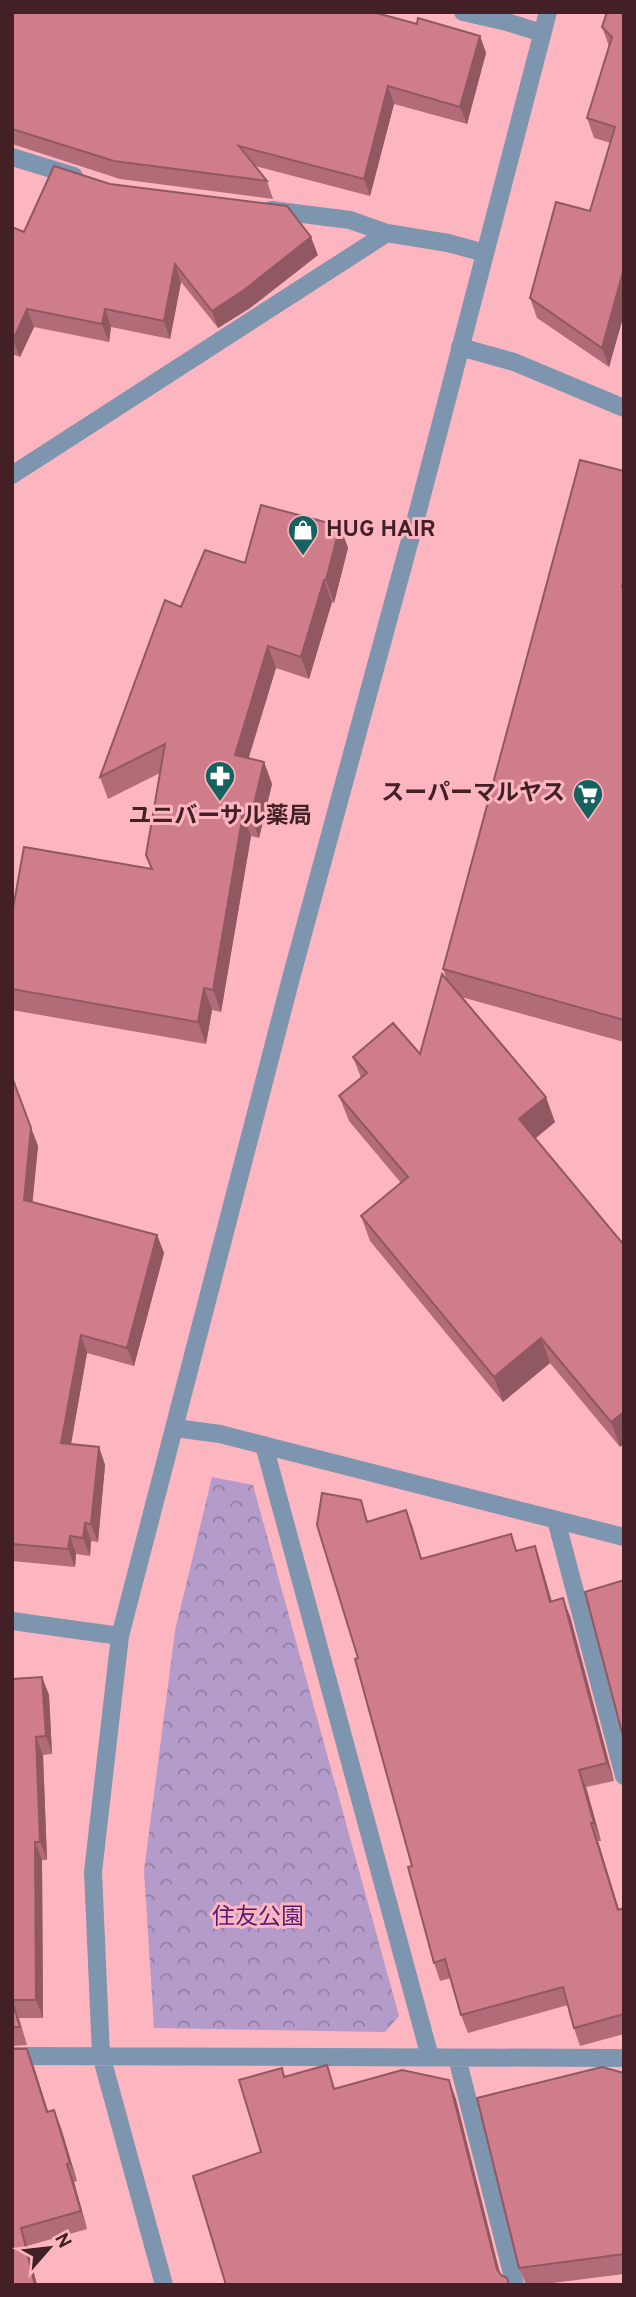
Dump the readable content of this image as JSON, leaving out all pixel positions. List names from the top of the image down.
{
  "parks": ["住友公園"],
  "places": {
    "shop": ["HUG HAIR"],
    "pharmacy": ["ユニバーサル薬局"],
    "supermarket": ["スーパーマルヤス"]
  },
  "north": "top right"
}
